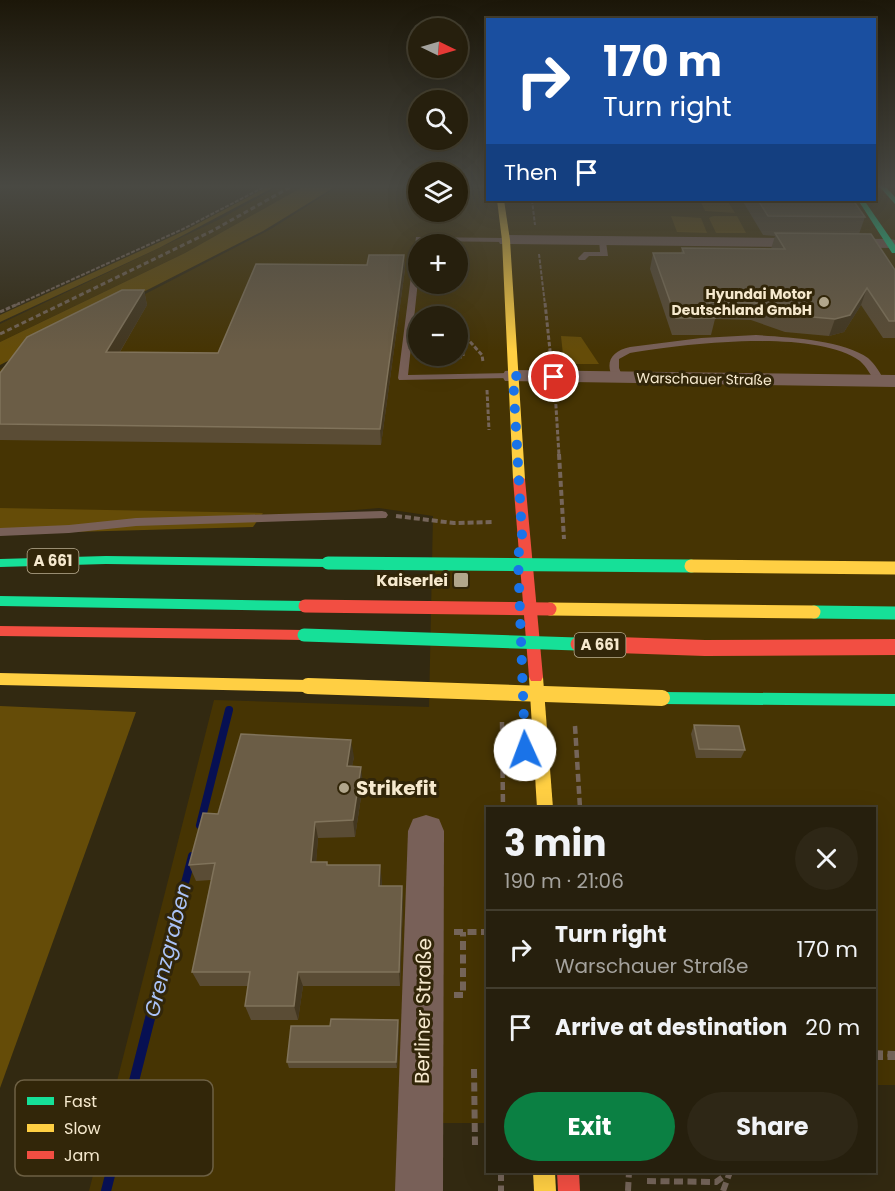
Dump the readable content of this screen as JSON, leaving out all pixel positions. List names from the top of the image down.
{
  "streets": {
    "main road": ["A 661"],
    "street": ["Warschauer Straße", "Berliner Straße"]
  },
  "water": ["Grenzgraben"],
  "places": {
    "other": ["Hyundai Motor Deutschland GmbH", "Strikefit"],
    "transit": ["Kaiserlei"]
  },
  "legend": ["Fast", "Slow", "Jam"],
  "north": "right",
  "page": {
    "map_buttons": ["+", "−"],
    "turn": ["170 m", "Turn right"],
    "then": "Then",
    "heading": ["3 min", "190 m · 21:06"],
    "list": [
      {
        "name": "Turn right",
        "note": "Warschauer Straße",
        "value": "170 m"
      },
      {
        "name": "Arrive at destination",
        "value": "20 m"
      }
    ],
    "buttons": ["Exit", "Share"]
  }
}
